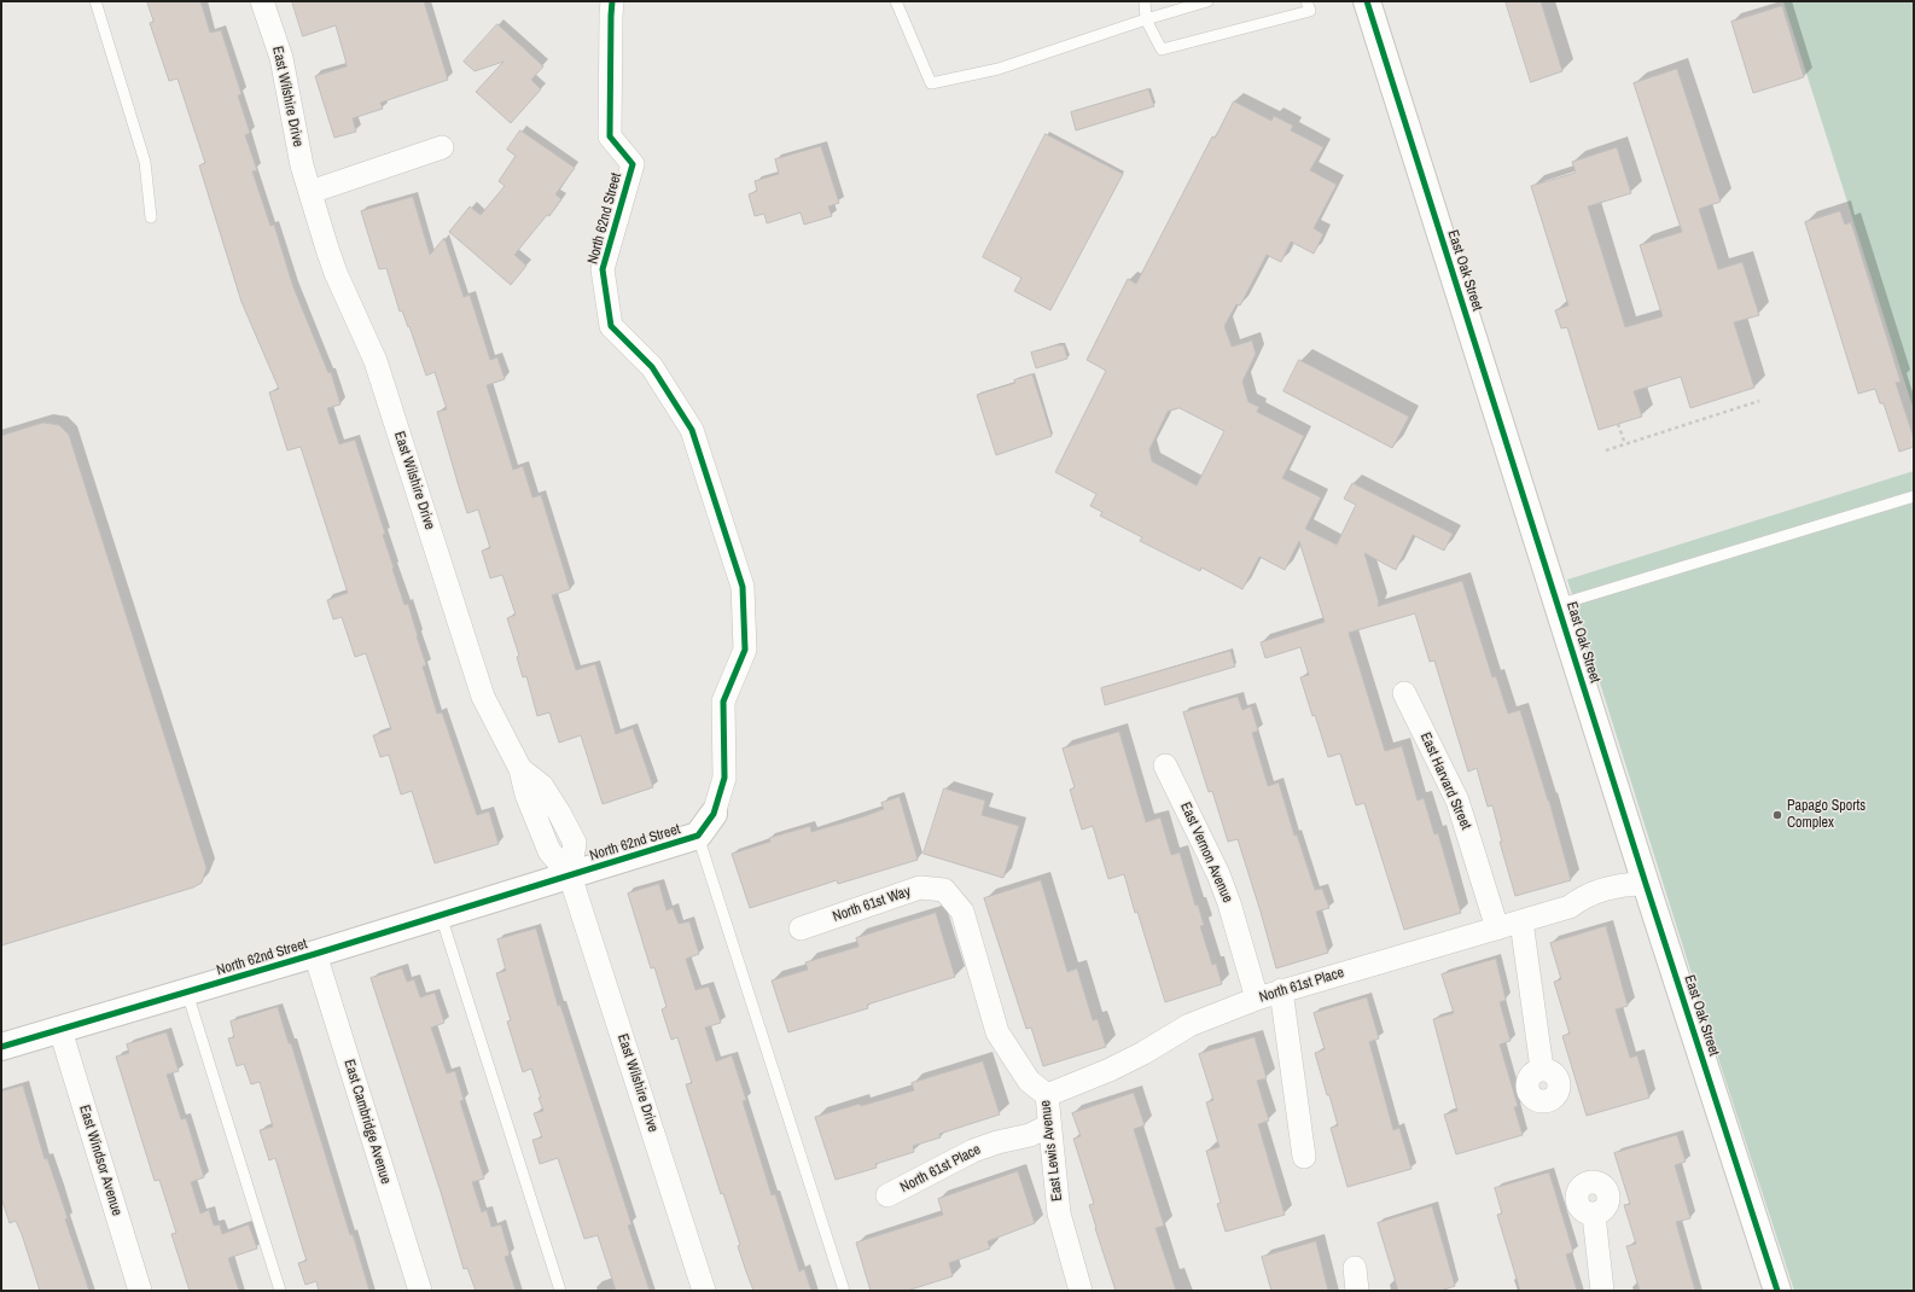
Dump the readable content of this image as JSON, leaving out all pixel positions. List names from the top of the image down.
{
  "streets": {
    "street": [
      "East Wilshire Drive",
      "North 62nd Street",
      "East Oak Street",
      "East Harvard Street",
      "East Vernon Avenue",
      "North 61st Way",
      "North 61st Place",
      "East Cambridge Avenue",
      "East Lewis Avenue",
      "East Windsor Avenue"
    ]
  },
  "crossings": [
    ["East Wilshire Drive", "North 62nd Street"],
    ["North 62nd Street", "East Cambridge Avenue"],
    ["North 62nd Street", "East Windsor Avenue"],
    ["East Oak Street", "North 61st Place"],
    ["East Harvard Street", "North 61st Place"],
    ["East Vernon Avenue", "North 61st Place"],
    ["North 61st Way", "East Lewis Avenue"],
    ["North 61st Place", "East Lewis Avenue"]
  ],
  "places": ["Papago Sports Complex"]
}
